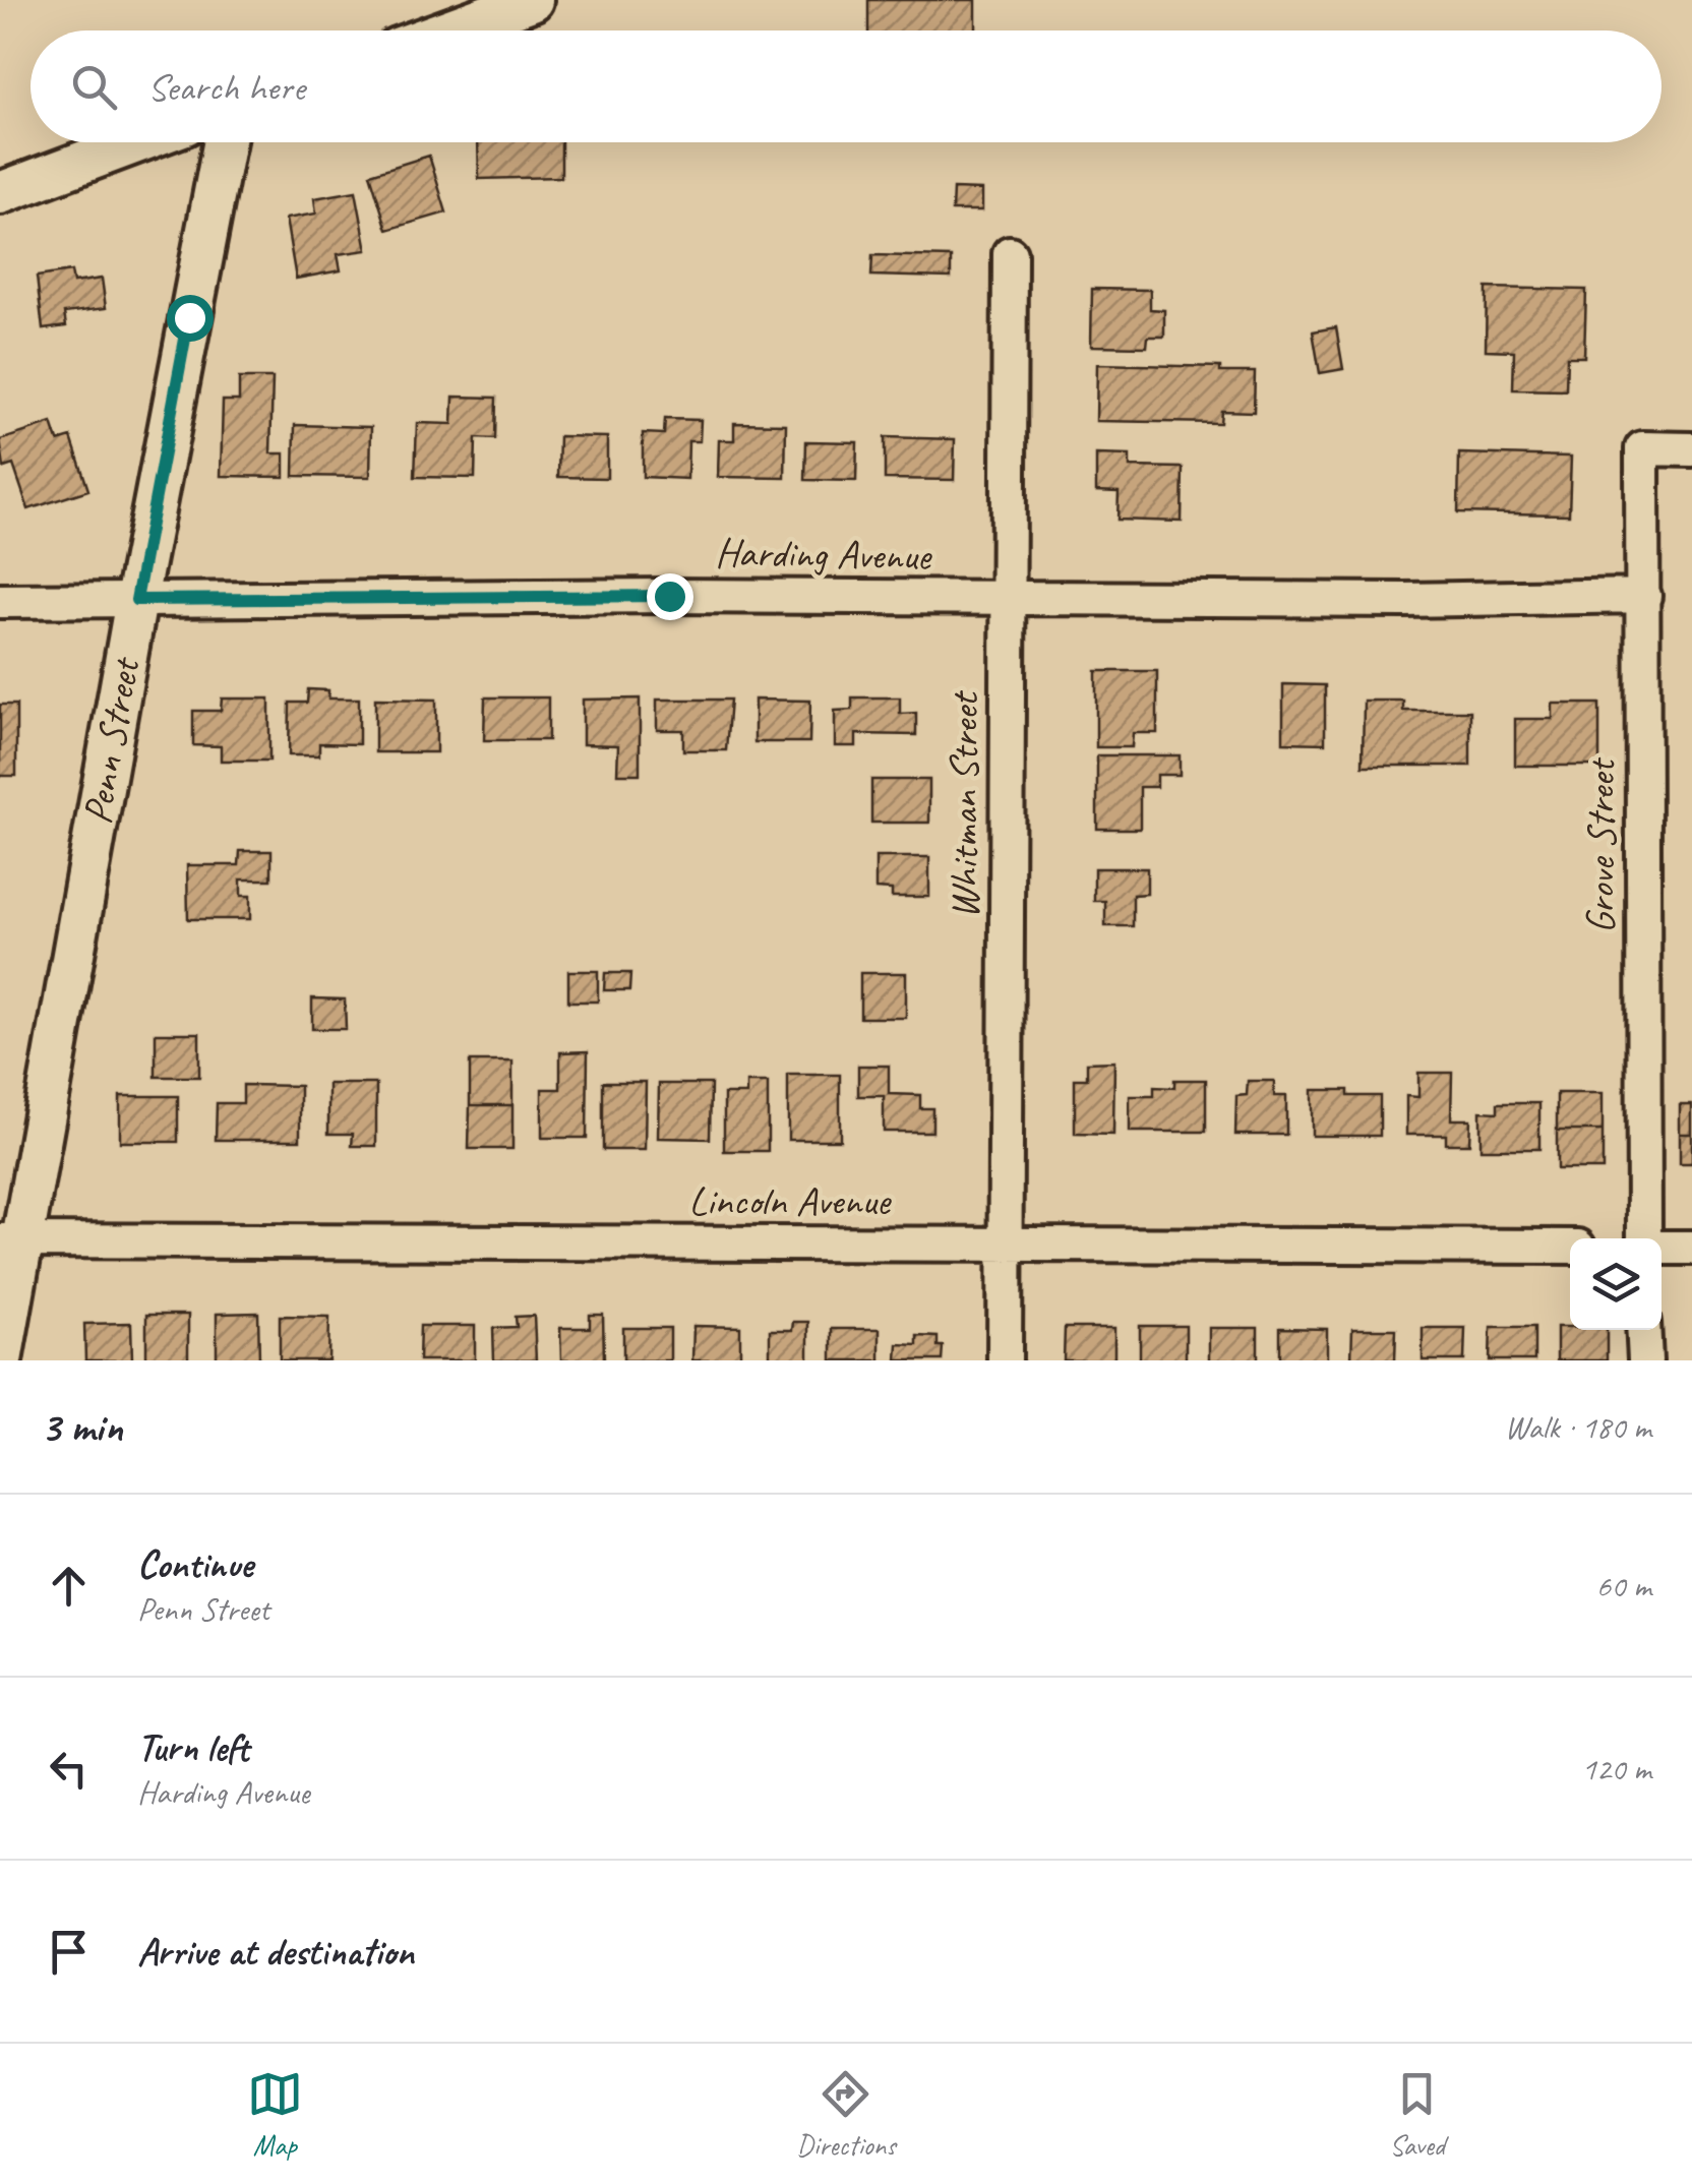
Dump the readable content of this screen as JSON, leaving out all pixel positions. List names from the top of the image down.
{
  "streets": {
    "street": [
      "Harding Avenue",
      "Penn Street",
      "Whitman Street",
      "Grove Street",
      "Lincoln Avenue"
    ]
  },
  "crossings": [
    ["Harding Avenue", "Penn Street"],
    ["Harding Avenue", "Whitman Street"],
    ["Harding Avenue", "Grove Street"],
    ["Penn Street", "Lincoln Avenue"],
    ["Whitman Street", "Lincoln Avenue"]
  ],
  "page": {
    "search": "Search here",
    "heading": ["3 min", "Walk · 180 m"],
    "list": [
      ["Continue", "Penn Street", "60 m"],
      ["Turn left", "Harding Avenue", "120 m"],
      "Arrive at destination"
    ],
    "nav": ["Map", "Directions", "Saved"]
  }
}
